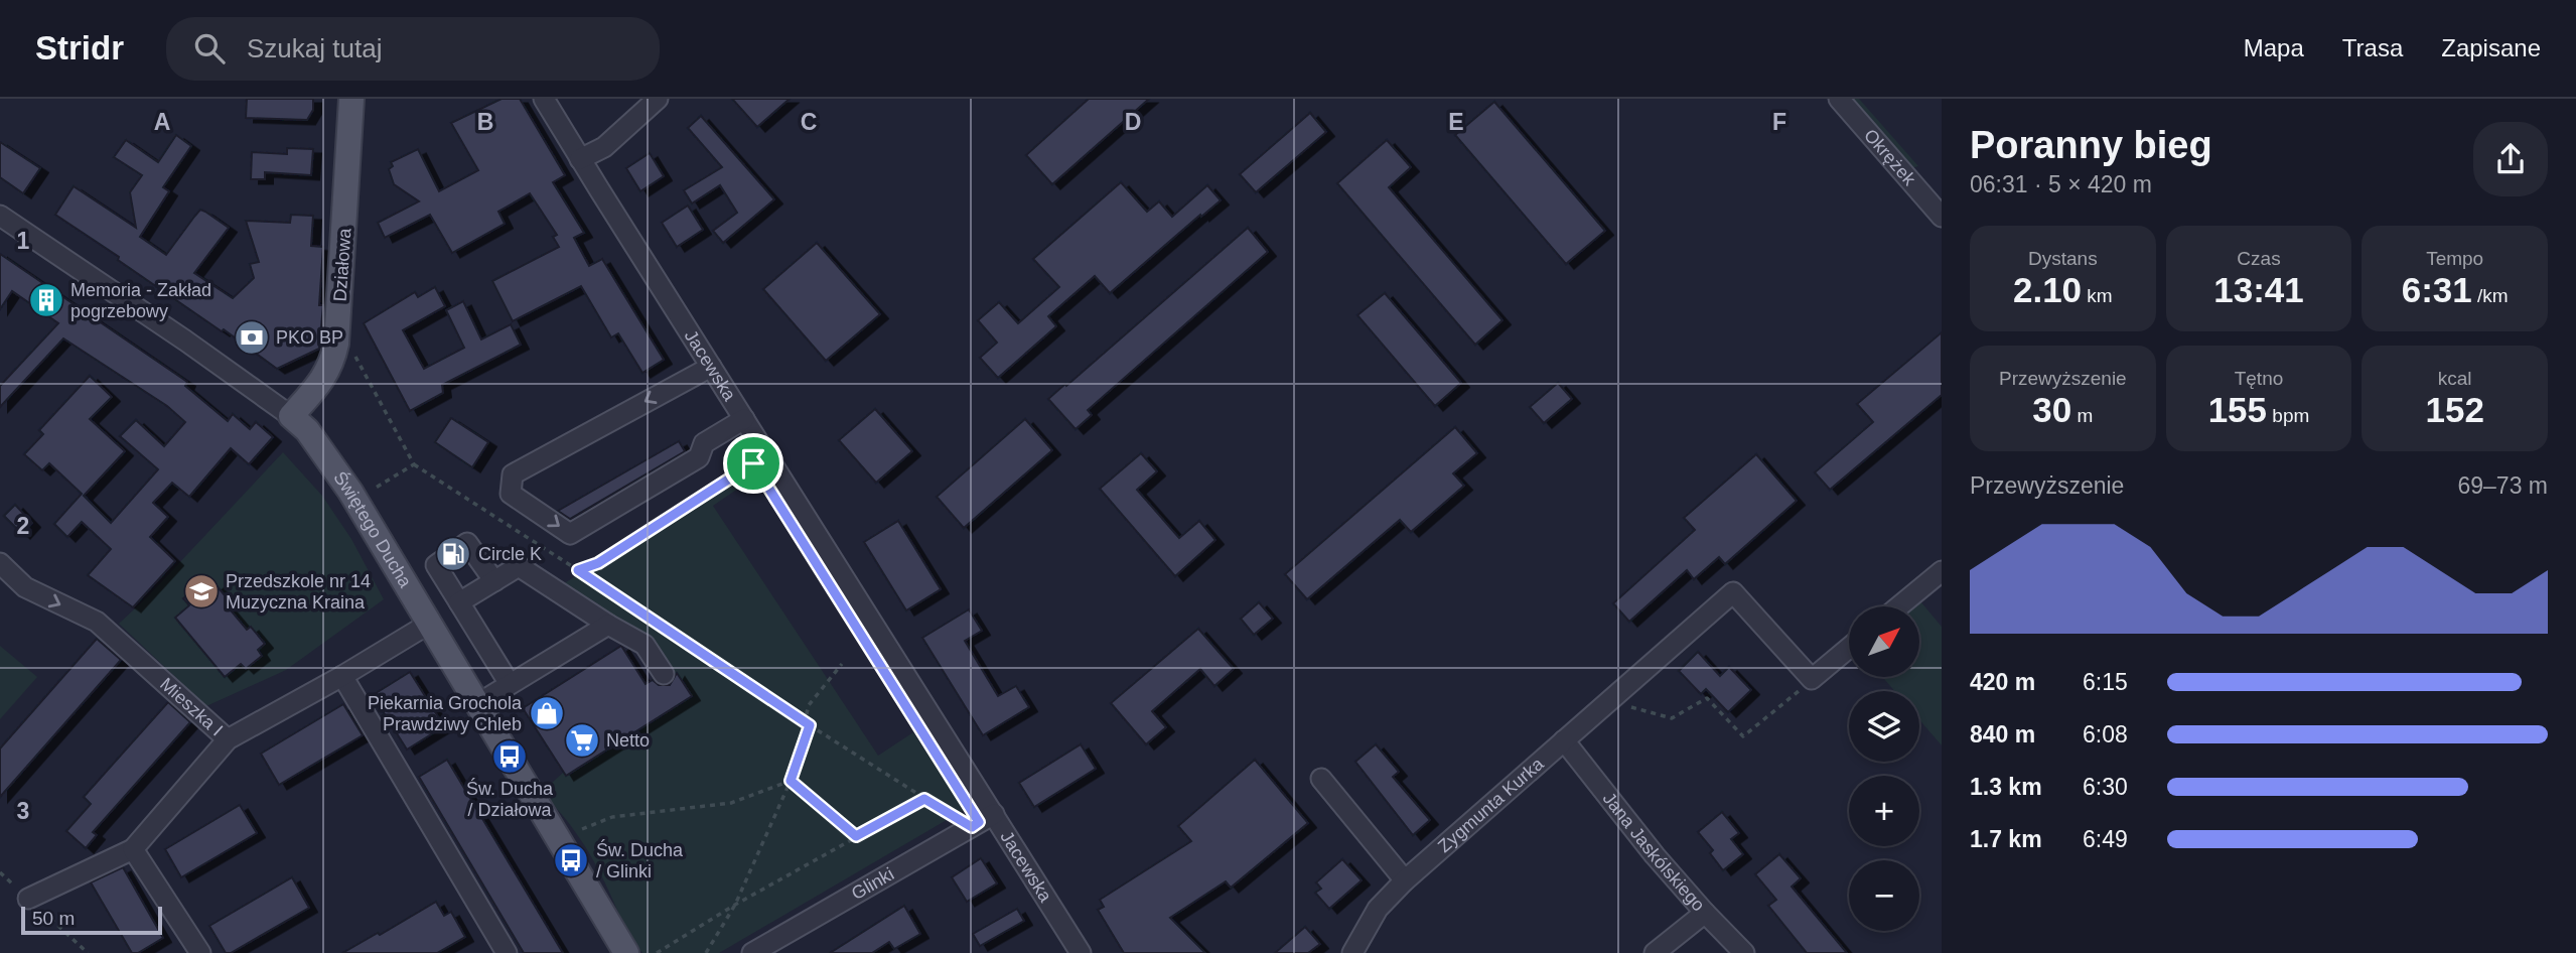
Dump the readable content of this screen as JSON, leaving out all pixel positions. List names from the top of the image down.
{
  "streets": {
    "main road": ["Działowa", "Świętego Ducha"],
    "street": [
      "Okrężek",
      "Jacewska",
      "Mieszka I",
      "Zygmunta Kurka",
      "Jana Jaskólskiego",
      "Glinki"
    ]
  },
  "crossings": [
    ["Działowa", "Świętego Ducha"],
    ["Jacewska", "Glinki"],
    ["Świętego Ducha", "Mieszka I"],
    ["Zygmunta Kurka", "Jana Jaskólskiego"]
  ],
  "one_way": ["Mieszka I"],
  "places": {
    "building": ["Memoria - Zakład pogrzebowy"],
    "bank": ["PKO BP"],
    "fuel station": ["Circle K"],
    "school or university": ["Przedszkole nr 14 Muzyczna Kraina"],
    "shop": ["Piekarnia Grochola Prawdziwy Chleb"],
    "supermarket": ["Netto"],
    "bus stop": ["Św. Ducha / Działowa", "Św. Ducha / Glinki"]
  },
  "scale_bar": "50 m",
  "north": "top right",
  "page": {
    "header": "Stridr",
    "search": "Szukaj tutaj",
    "nav": ["Mapa", "Trasa", "Zapisane"],
    "heading": ["Poranny bieg", "06:31 · 5 × 420 m"],
    "stats": [
      ["Dystans", "2.10 km"],
      ["Czas", "13:41"],
      ["Tempo", "6:31 /km"],
      ["Przewyższenie", "30 m"],
      ["Tętno", "155 bpm"],
      ["kcal", "152"]
    ],
    "chart": ["Przewyższenie", "69–73 m"],
    "map_buttons": ["+", "−"],
    "list": [
      {
        "name": "420 m",
        "note": "6:15"
      },
      {
        "name": "840 m",
        "note": "6:08"
      },
      {
        "name": "1.3 km",
        "note": "6:30"
      },
      {
        "name": "1.7 km",
        "note": "6:49"
      }
    ],
    "scale": "50 m"
  },
  "grid": {
    "columns": [
      "A",
      "B",
      "C",
      "D",
      "E",
      "F"
    ],
    "rows": ["1", "2", "3"]
  }
}
